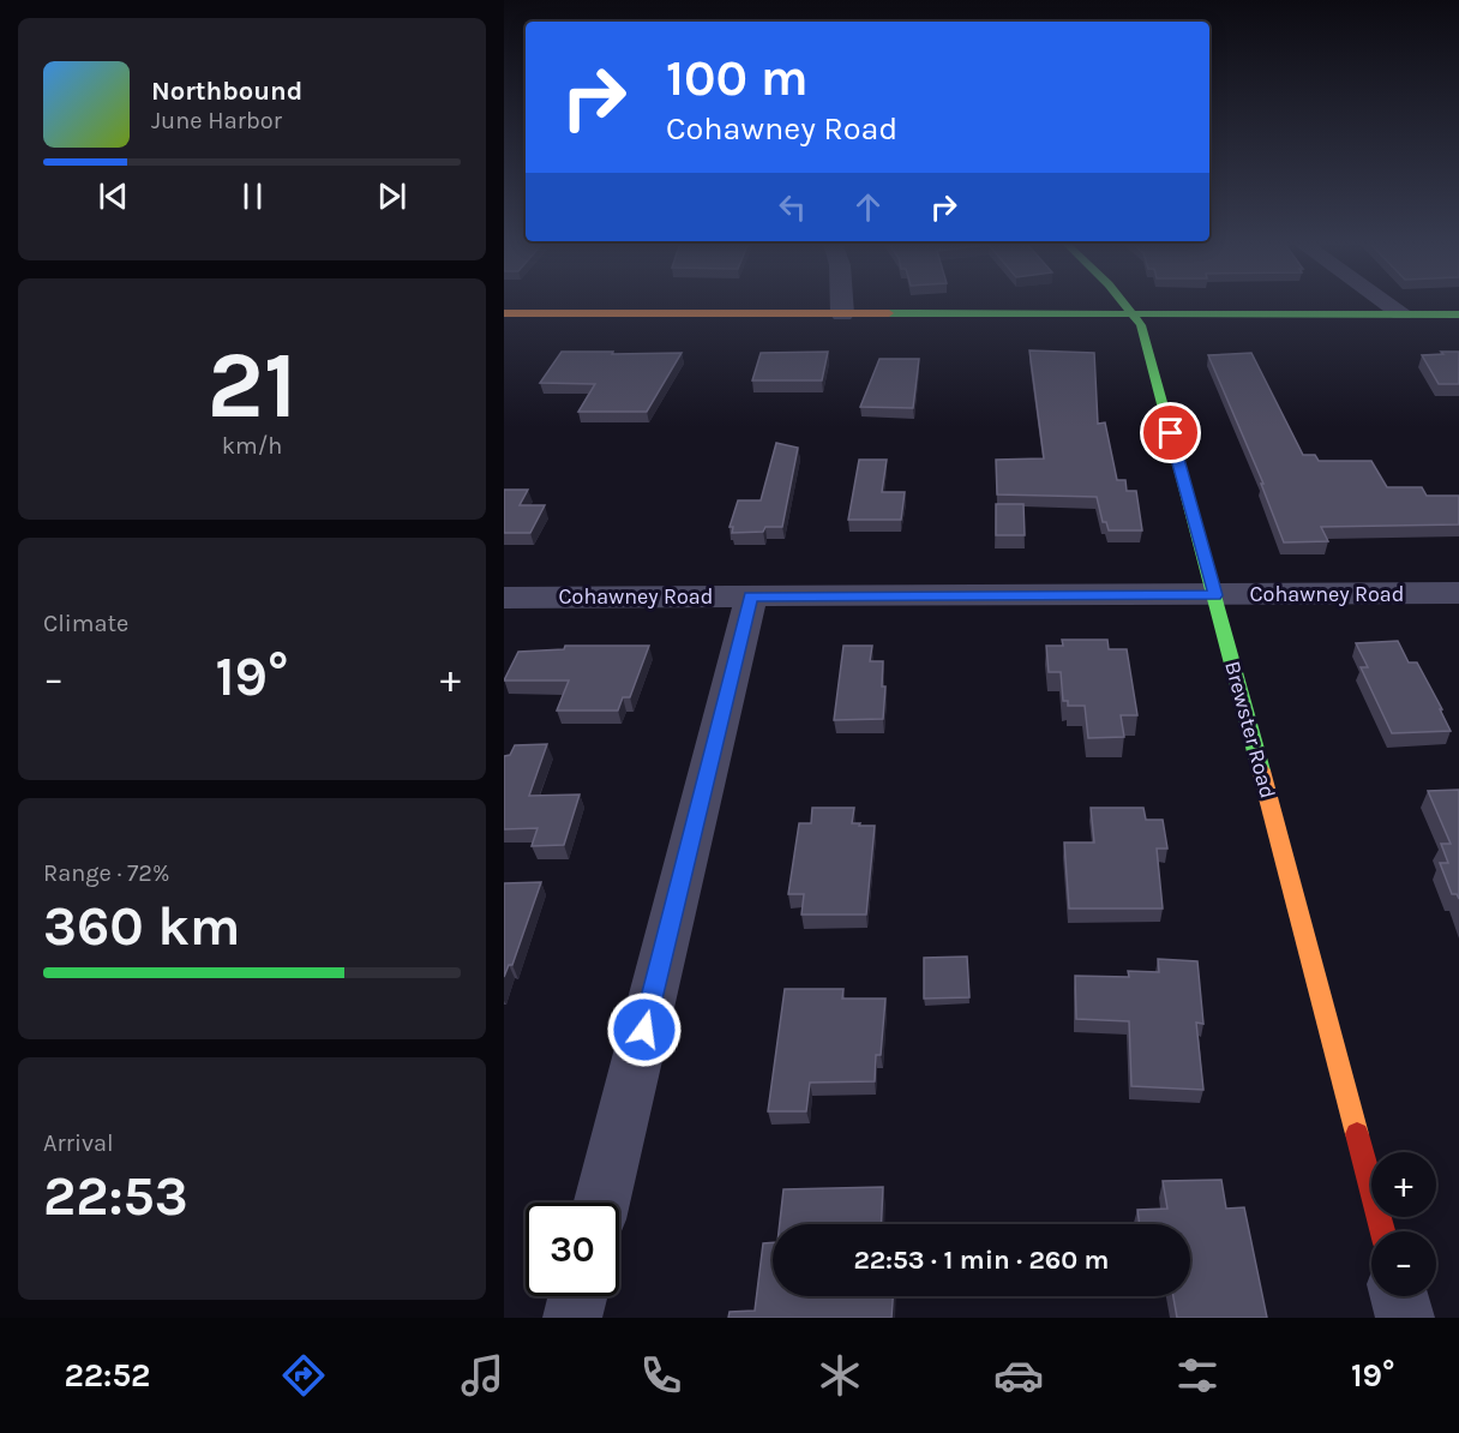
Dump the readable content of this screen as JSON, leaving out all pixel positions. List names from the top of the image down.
{
  "streets": {
    "street": ["Cohawney Road", "Brewster Road"]
  },
  "crossings": [
    ["Cohawney Road", "Brewster Road"]
  ],
  "page": {
    "turn": ["100 m", "Cohawney Road"],
    "song": ["Northbound", "June Harbor"],
    "tile": [
      ["21", "km/h"],
      "Climate",
      ["Range · 72%", "360 km"],
      ["Arrival", "22:53"]
    ],
    "heat": ["−", "19°", "+"],
    "map_buttons": ["+", "−"],
    "limit": "30",
    "trip": "22:53 · 1 min · 260 m",
    "tabs": ["22:52", "19°"]
  }
}
